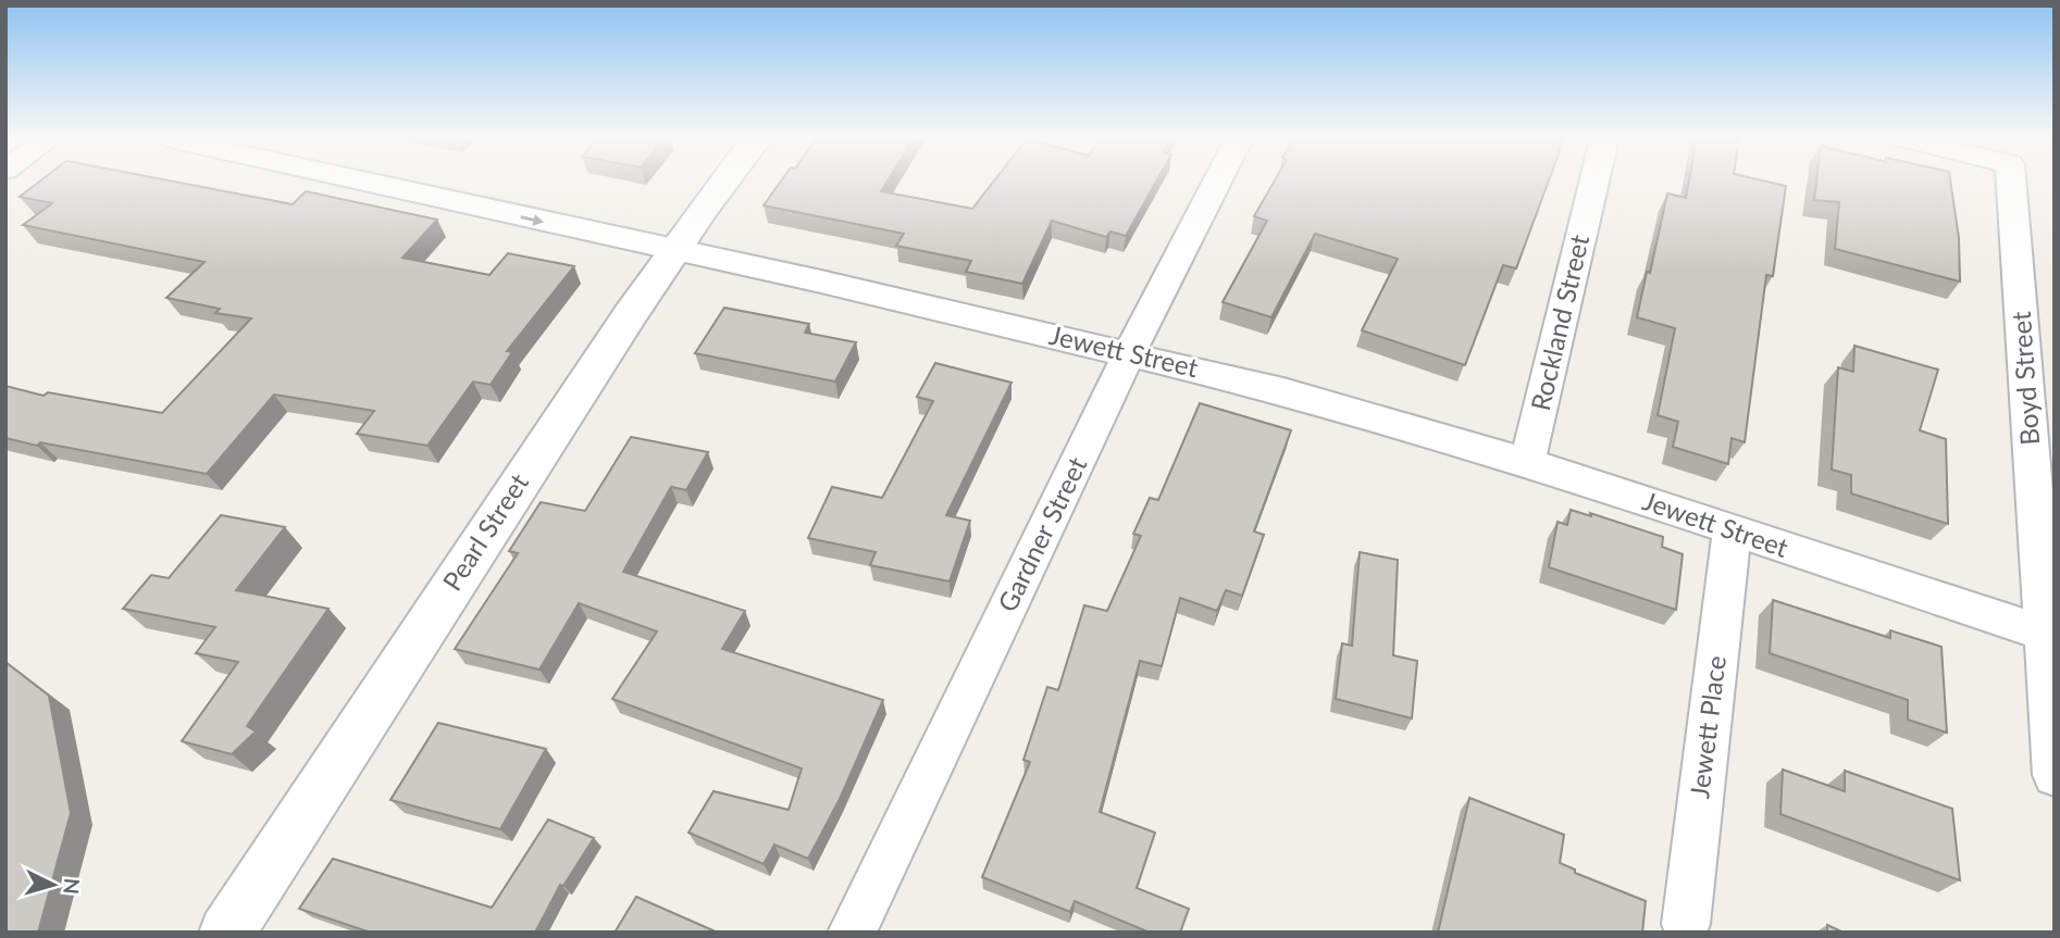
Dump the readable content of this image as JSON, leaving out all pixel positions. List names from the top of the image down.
{
  "streets": {
    "street": [
      "Rockland Street",
      "Jewett Street",
      "Boyd Street",
      "Pearl Street",
      "Gardner Street",
      "Jewett Place"
    ]
  },
  "crossings": [
    ["Rockland Street", "Jewett Street"],
    ["Jewett Street", "Boyd Street"],
    ["Jewett Street", "Pearl Street"],
    ["Jewett Street", "Gardner Street"],
    ["Jewett Street", "Jewett Place"]
  ],
  "north": "right"
}
